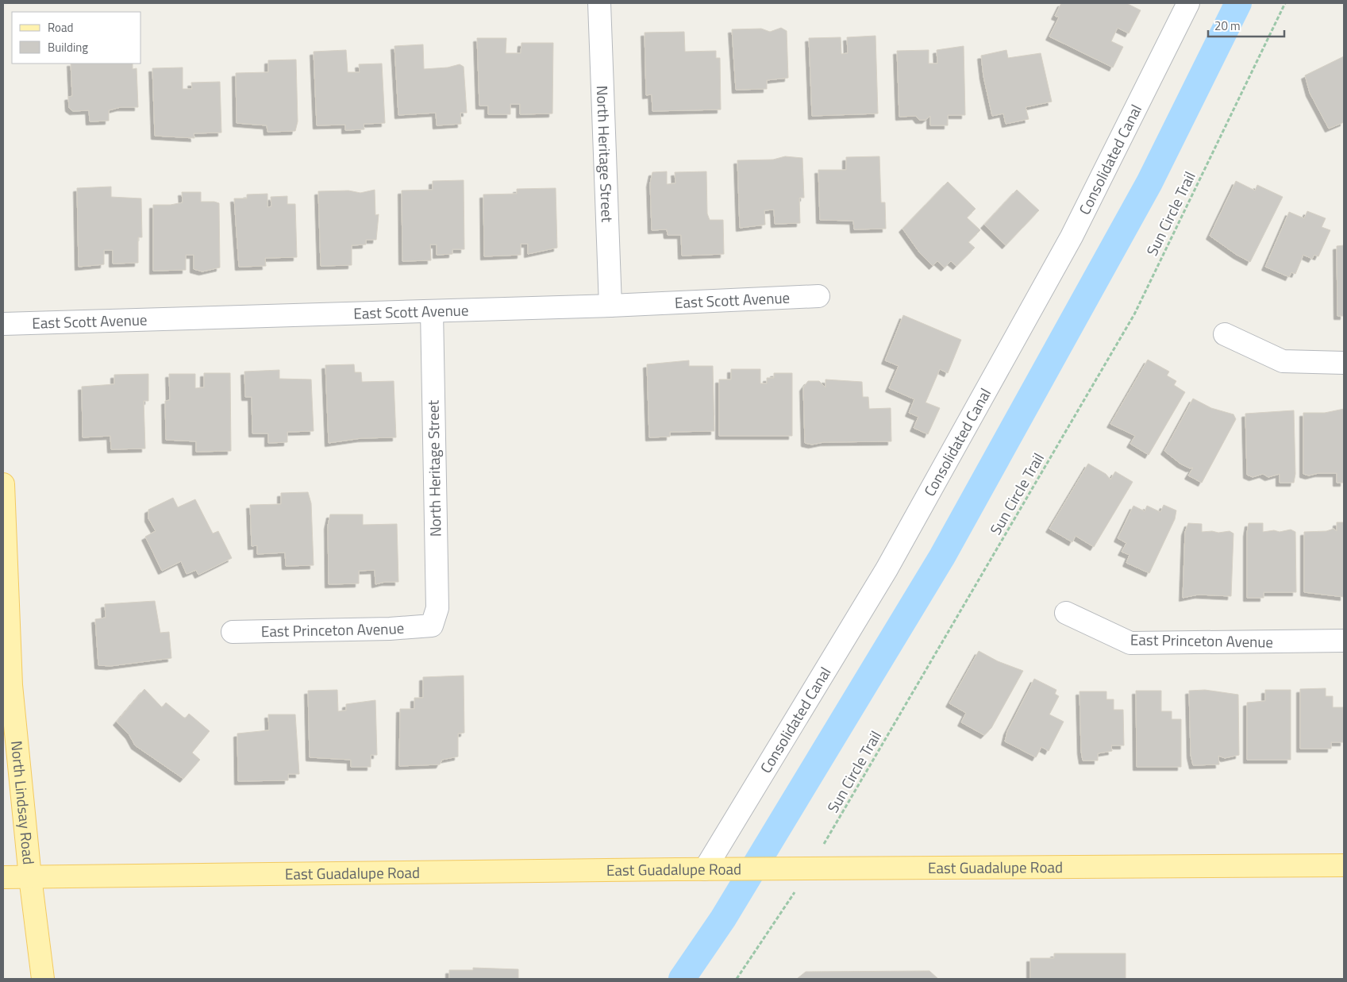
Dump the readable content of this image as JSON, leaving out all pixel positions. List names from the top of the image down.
{
  "streets": {
    "main road": ["North Lindsay Road", "East Guadalupe Road"],
    "street": [
      "North Heritage Street",
      "Consolidated Canal",
      "East Scott Avenue",
      "East Princeton Avenue"
    ],
    "path": ["Sun Circle Trail"]
  },
  "crossings": [
    ["North Heritage Street", "East Scott Avenue"],
    ["North Heritage Street", "East Princeton Avenue"],
    ["Consolidated Canal", "East Guadalupe Road"],
    ["Sun Circle Trail", "East Guadalupe Road"],
    ["North Lindsay Road", "East Guadalupe Road"]
  ],
  "legend": ["Road", "Building"],
  "scale_bar": "20 m"
}
